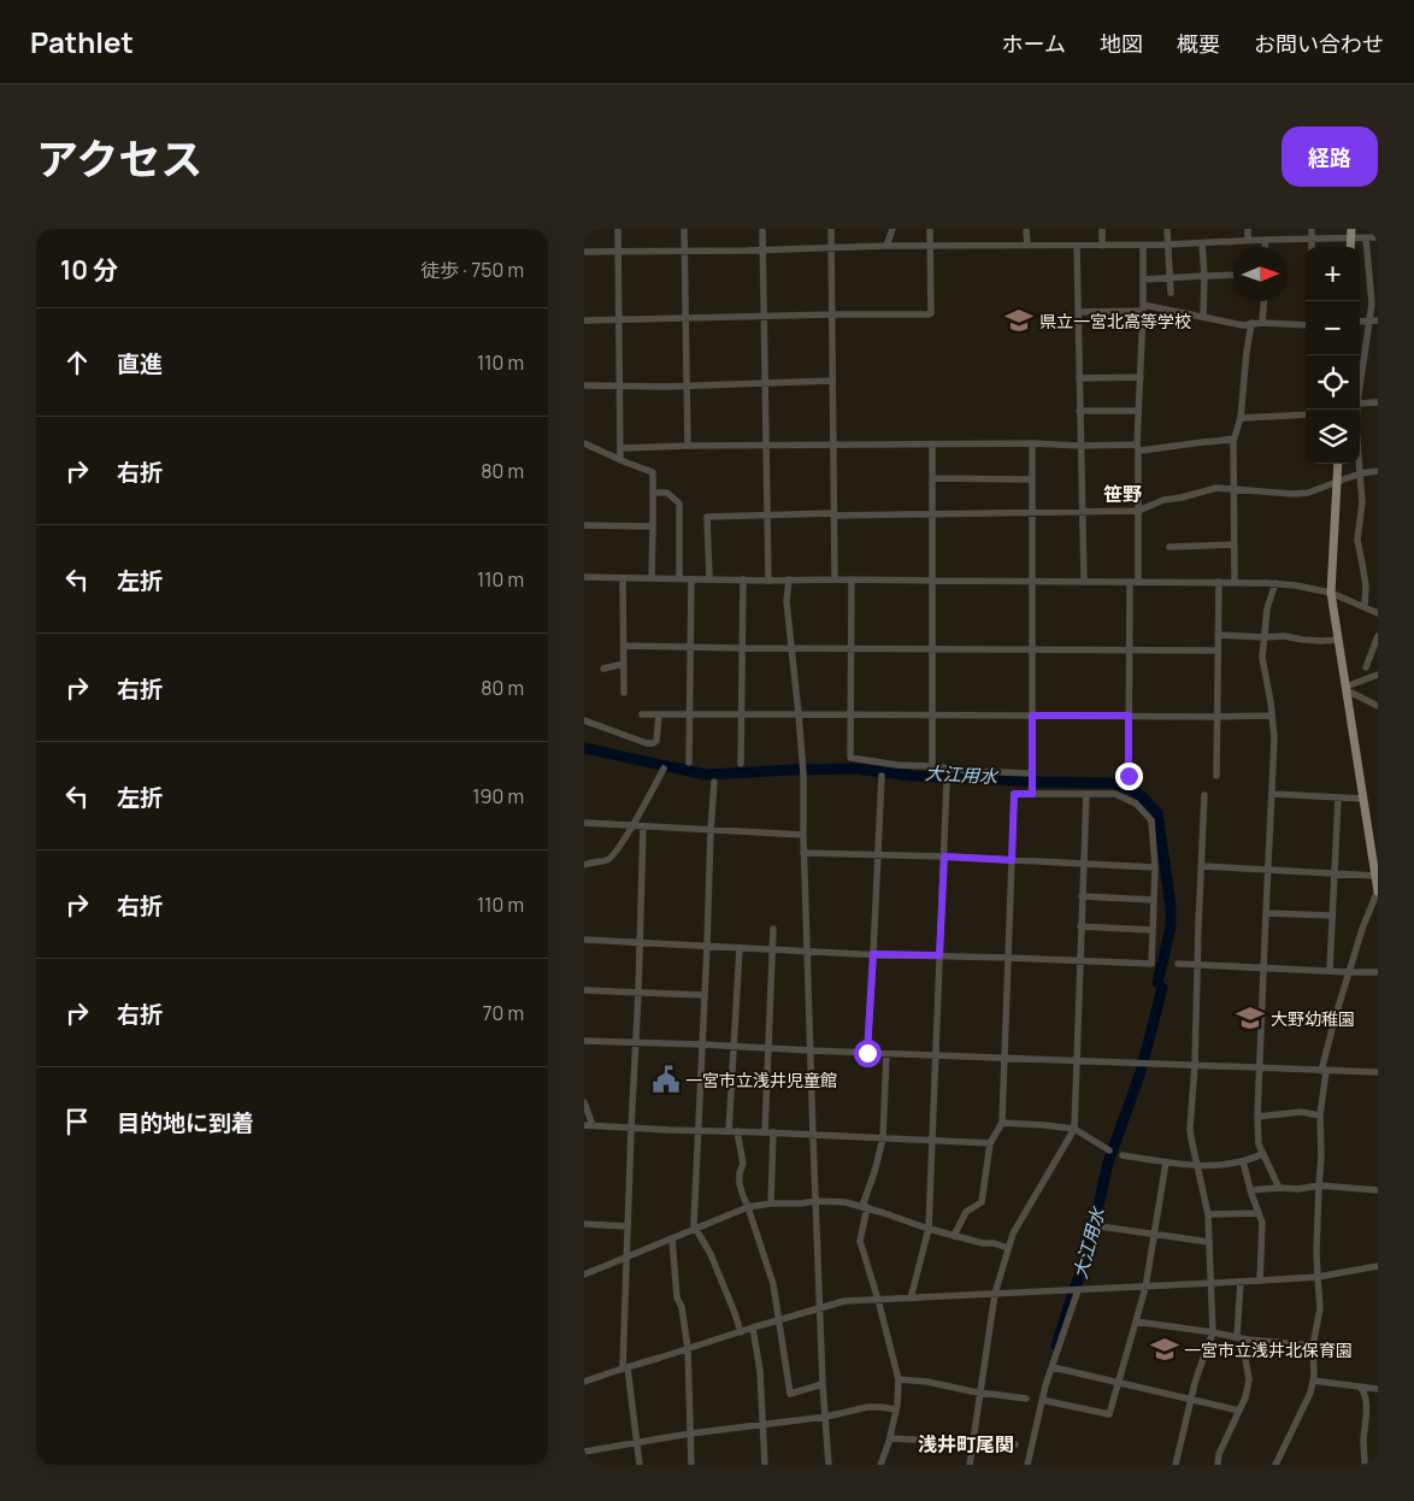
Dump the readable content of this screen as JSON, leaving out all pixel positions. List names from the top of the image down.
{
  "districts": ["笹野", "浅井町尾関"],
  "water": ["大江用水"],
  "places": {
    "school or university": ["県立一宮北高等学校", "大野幼稚園", "一宮市立浅井北保育園"],
    "public building": ["一宮市立浅井児童館"]
  },
  "north": "right",
  "page": {
    "header": "Pathlet",
    "nav": [
      "ホーム",
      "地図",
      "概要",
      "お問い合わせ"
    ],
    "title": "アクセス",
    "buttons": "経路",
    "heading": ["10 分", "徒歩 · 750 m"],
    "map_buttons": ["+", "−"],
    "list": [
      ["直進", "110 m"],
      ["右折", "80 m"],
      ["左折", "110 m"],
      ["右折", "80 m"],
      ["左折", "190 m"],
      ["右折", "110 m"],
      ["右折", "70 m"],
      "目的地に到着"
    ]
  }
}
